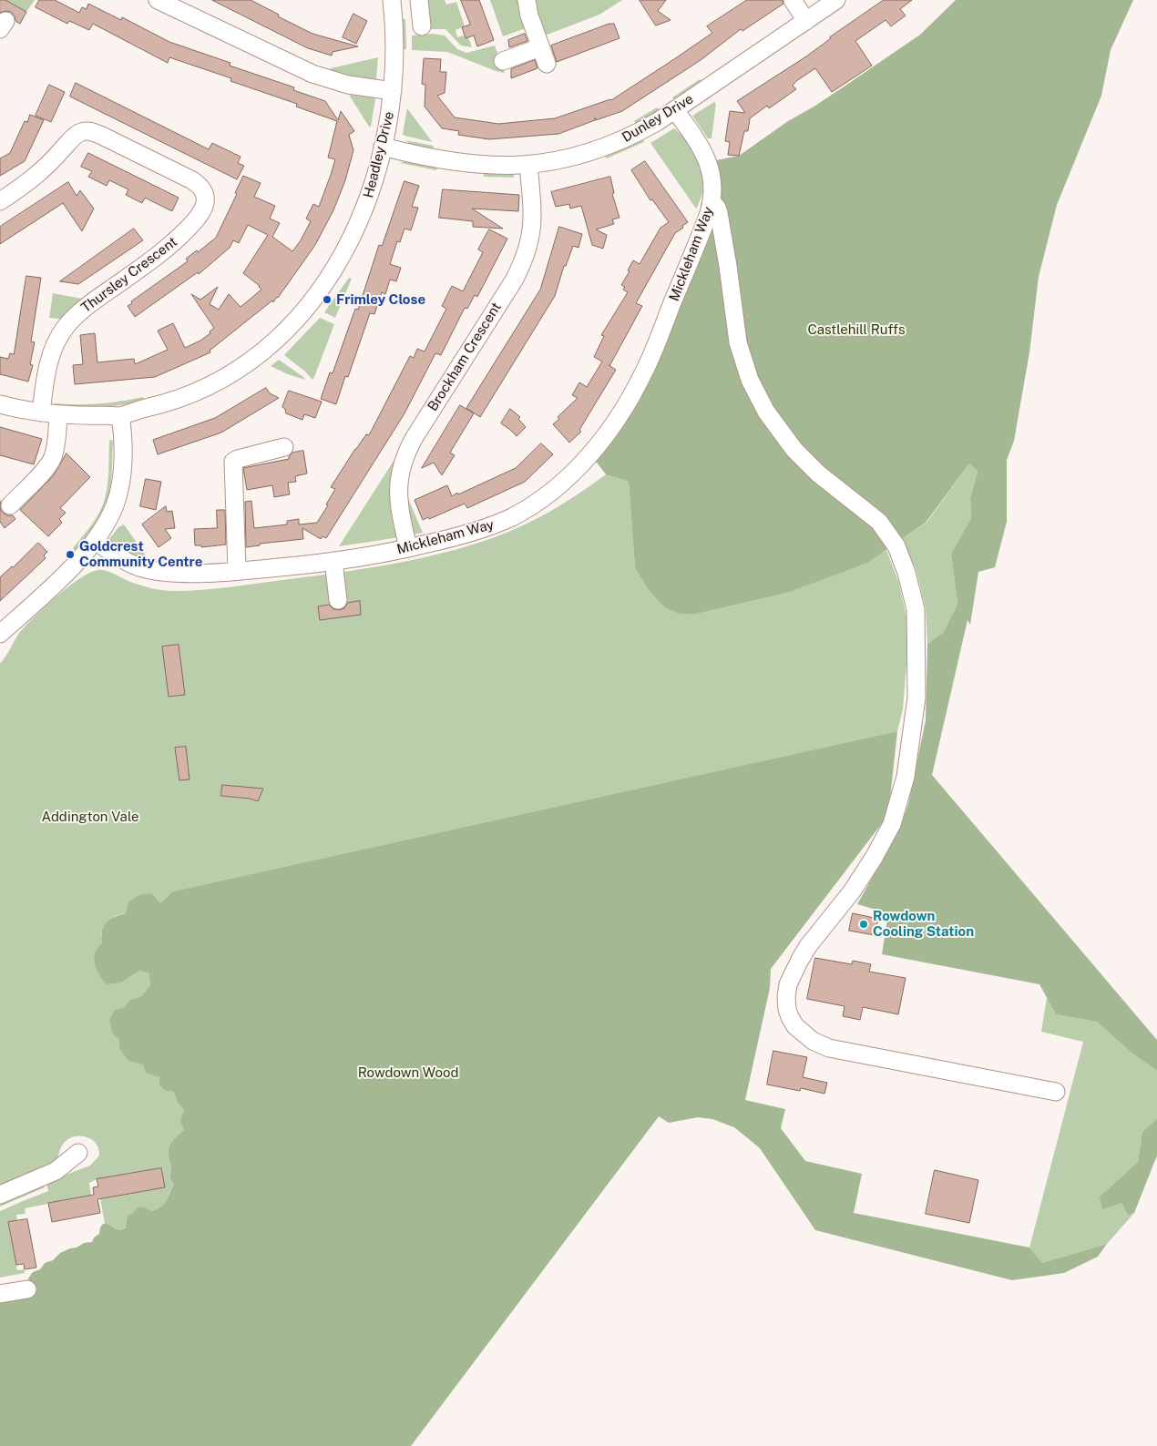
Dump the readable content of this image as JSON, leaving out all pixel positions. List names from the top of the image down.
{
  "streets": {
    "street": [
      "Dunley Drive",
      "Headley Drive",
      "Mickleham Way",
      "Thursley Crescent",
      "Brockham Crescent"
    ]
  },
  "crossings": [
    ["Dunley Drive", "Headley Drive"],
    ["Dunley Drive", "Mickleham Way"],
    ["Dunley Drive", "Brockham Crescent"],
    ["Headley Drive", "Thursley Crescent"],
    ["Mickleham Way", "Brockham Crescent"]
  ],
  "parks": ["Castlehill Ruffs", "Addington Vale", "Rowdown Wood"],
  "places": ["Frimley Close", "Goldcrest Community Centre", "Rowdown Cooling Station"]
}
